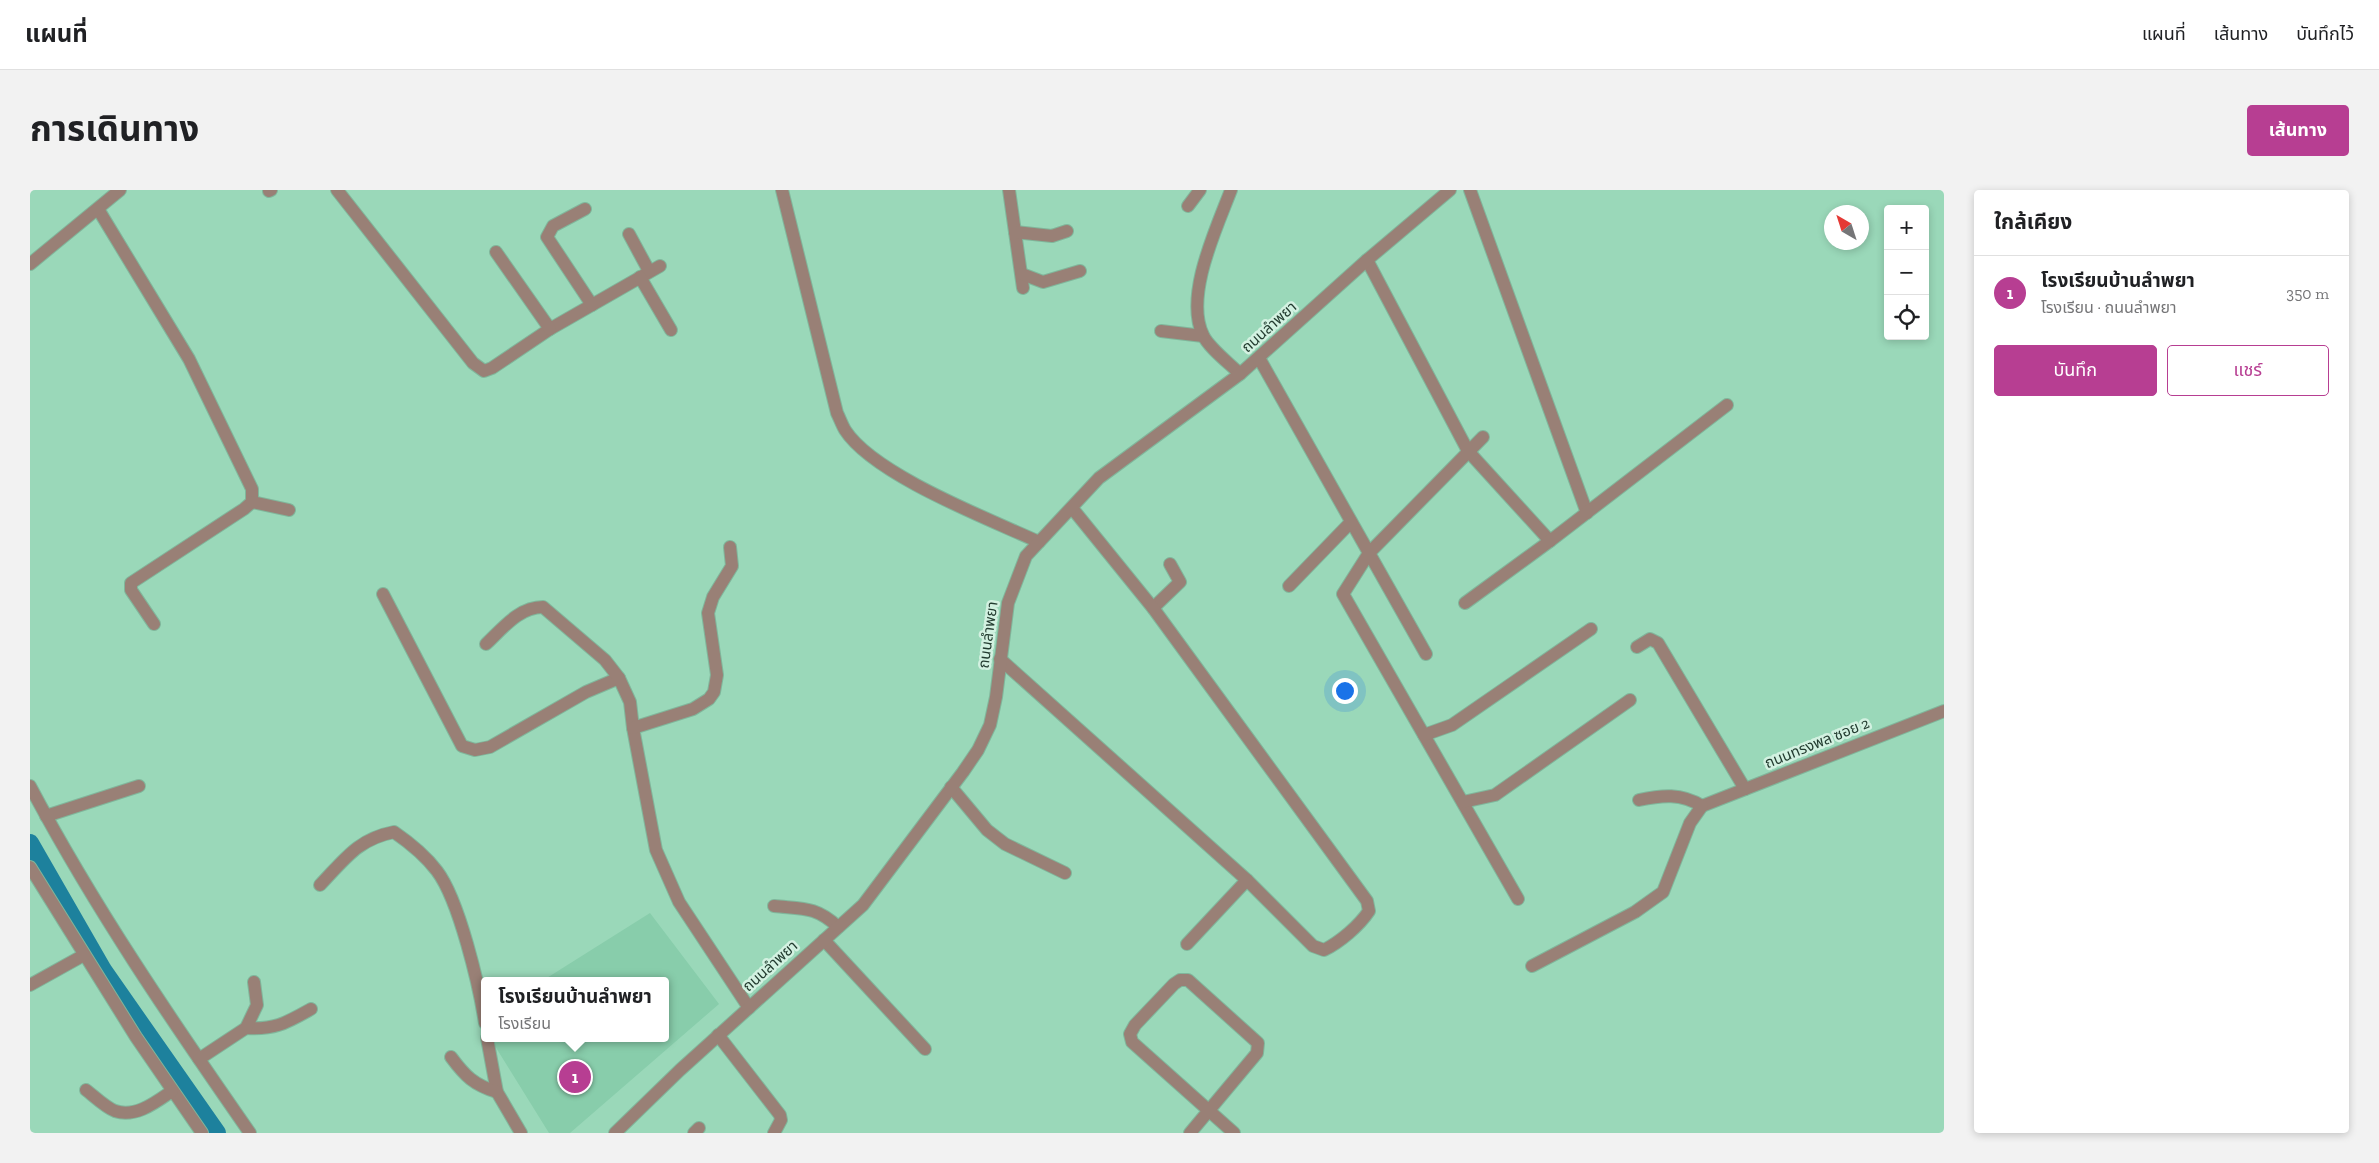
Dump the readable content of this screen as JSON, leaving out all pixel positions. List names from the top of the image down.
{
  "streets": {
    "street": ["ถนนลำพยา", "ถนนทรงพล ซอย 2"]
  },
  "north": "top left",
  "page": {
    "header": "แผนที่",
    "nav": ["แผนที่", "เส้นทาง", "บันทึกไว้"],
    "title": "การเดินทาง",
    "buttons": [
      "เส้นทาง",
      ["บันทึก", "แชร์"]
    ],
    "heading": "ใกล้เคียง",
    "map_buttons": ["+", "−"],
    "list": [
      {
        "mark": "1",
        "name": "โรงเรียนบ้านลำพยา",
        "note": "โรงเรียน · ถนนลำพยา",
        "value": "350 m"
      }
    ],
    "popup": ["โรงเรียนบ้านลำพยา", "โรงเรียน"],
    "pins": "1"
  }
}
